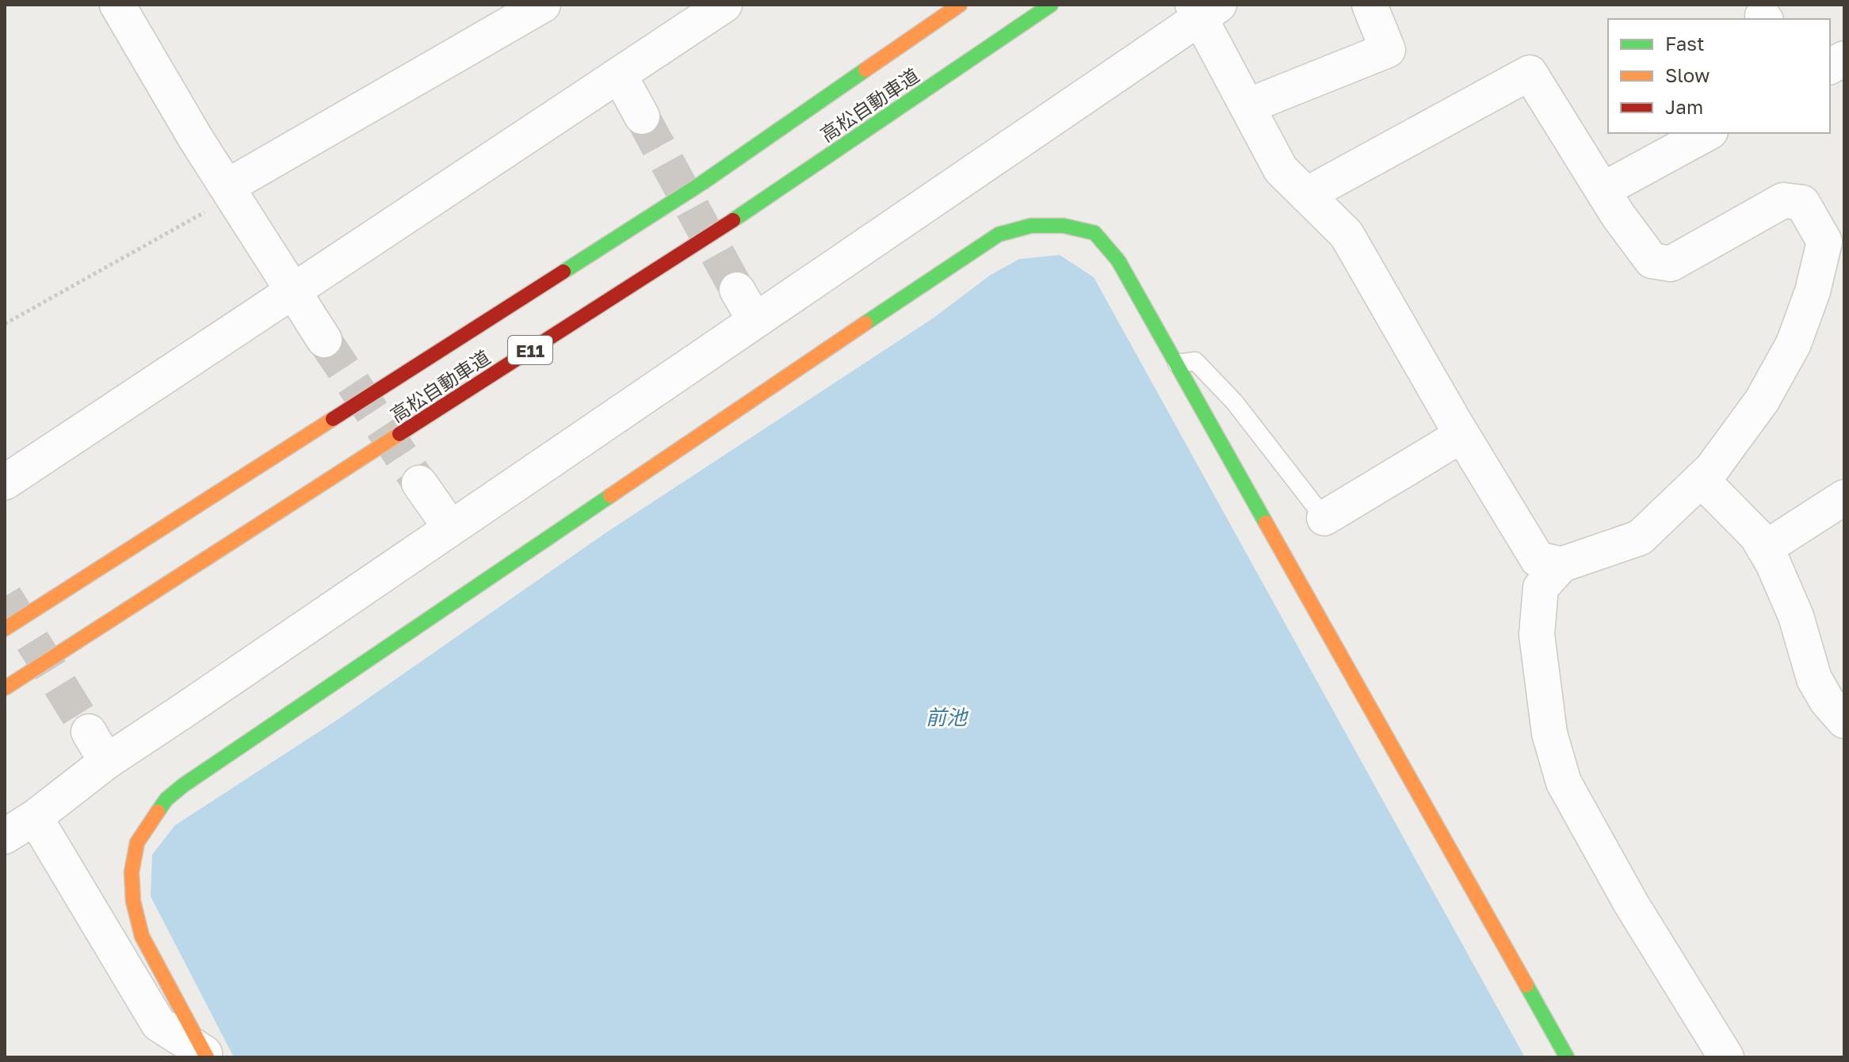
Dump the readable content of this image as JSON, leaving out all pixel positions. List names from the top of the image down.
{
  "streets": {
    "main road": ["高松自動車道", "E11"]
  },
  "water": ["前池"],
  "legend": ["Fast", "Slow", "Jam"]
}
